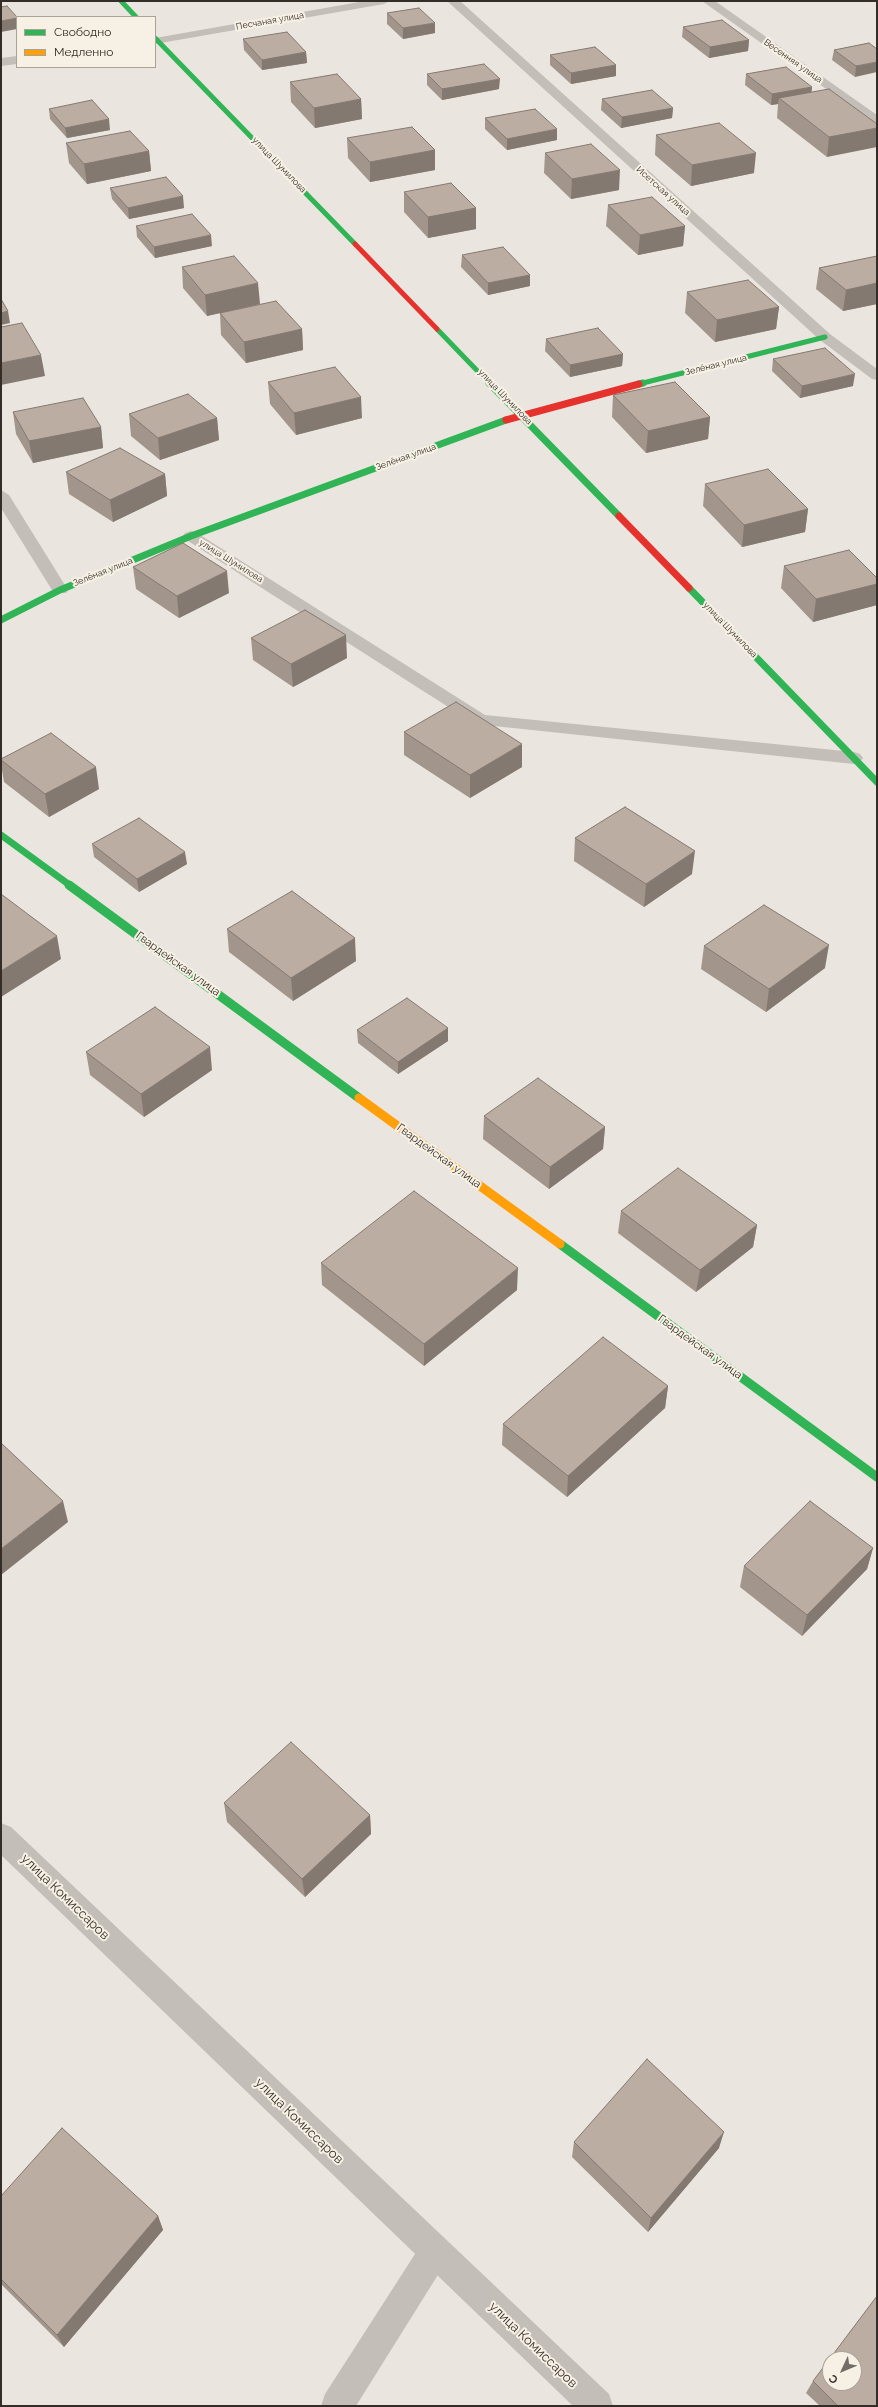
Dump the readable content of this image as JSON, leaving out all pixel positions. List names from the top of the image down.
{
  "streets": {
    "street": [
      "Песчаная улица",
      "Весенняя улица",
      "улица Шумилова",
      "Исетская улица",
      "Зелёная улица",
      "Гвардейская улица",
      "улица Комиссаров"
    ]
  },
  "crossings": [
    ["Песчаная улица", "улица Шумилова"],
    ["улица Шумилова", "Зелёная улица"],
    ["Исетская улица", "Зелёная улица"]
  ],
  "legend": ["Свободно", "Медленно"],
  "north": "bottom left"
}
